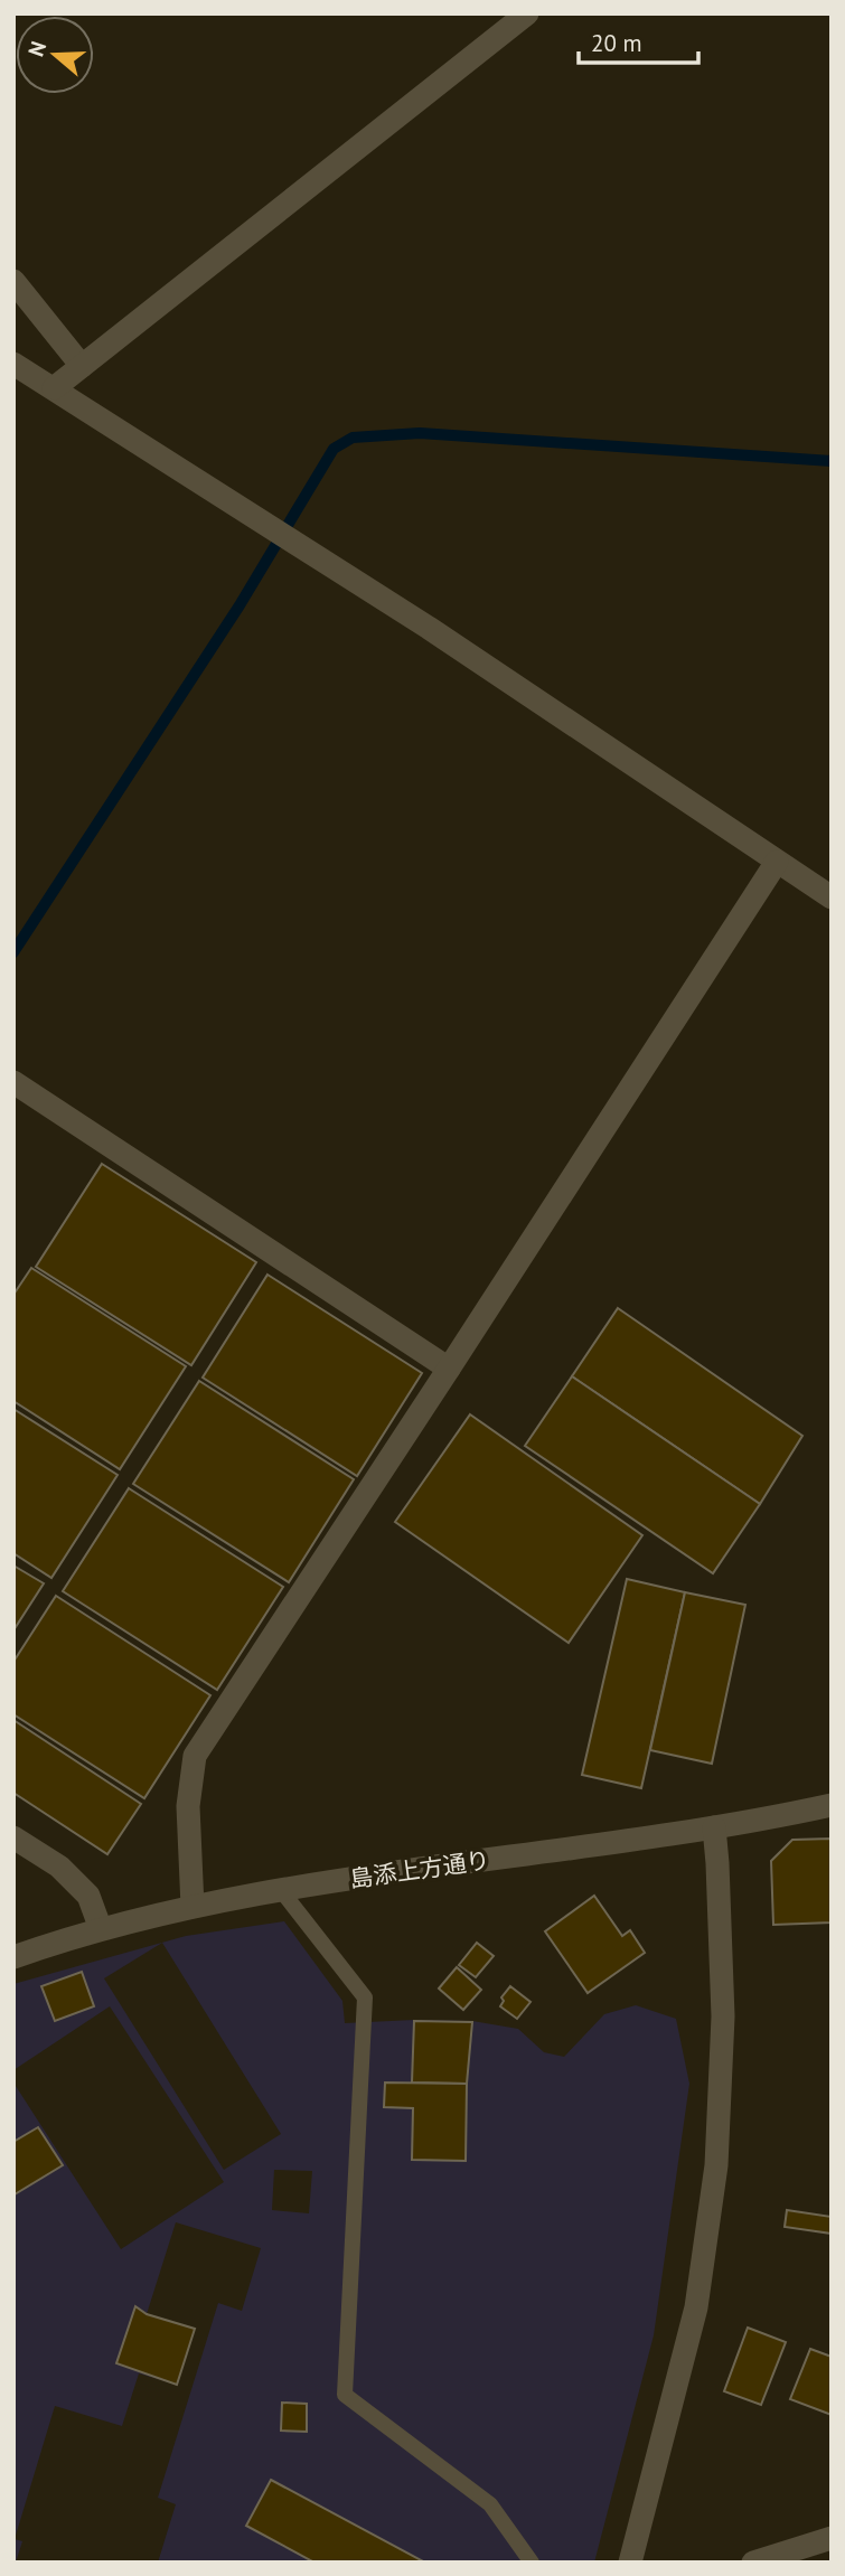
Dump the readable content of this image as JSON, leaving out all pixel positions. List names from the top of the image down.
{
  "streets": {
    "street": ["島添上方通り"]
  },
  "scale_bar": "20 m",
  "north": "left"
}
